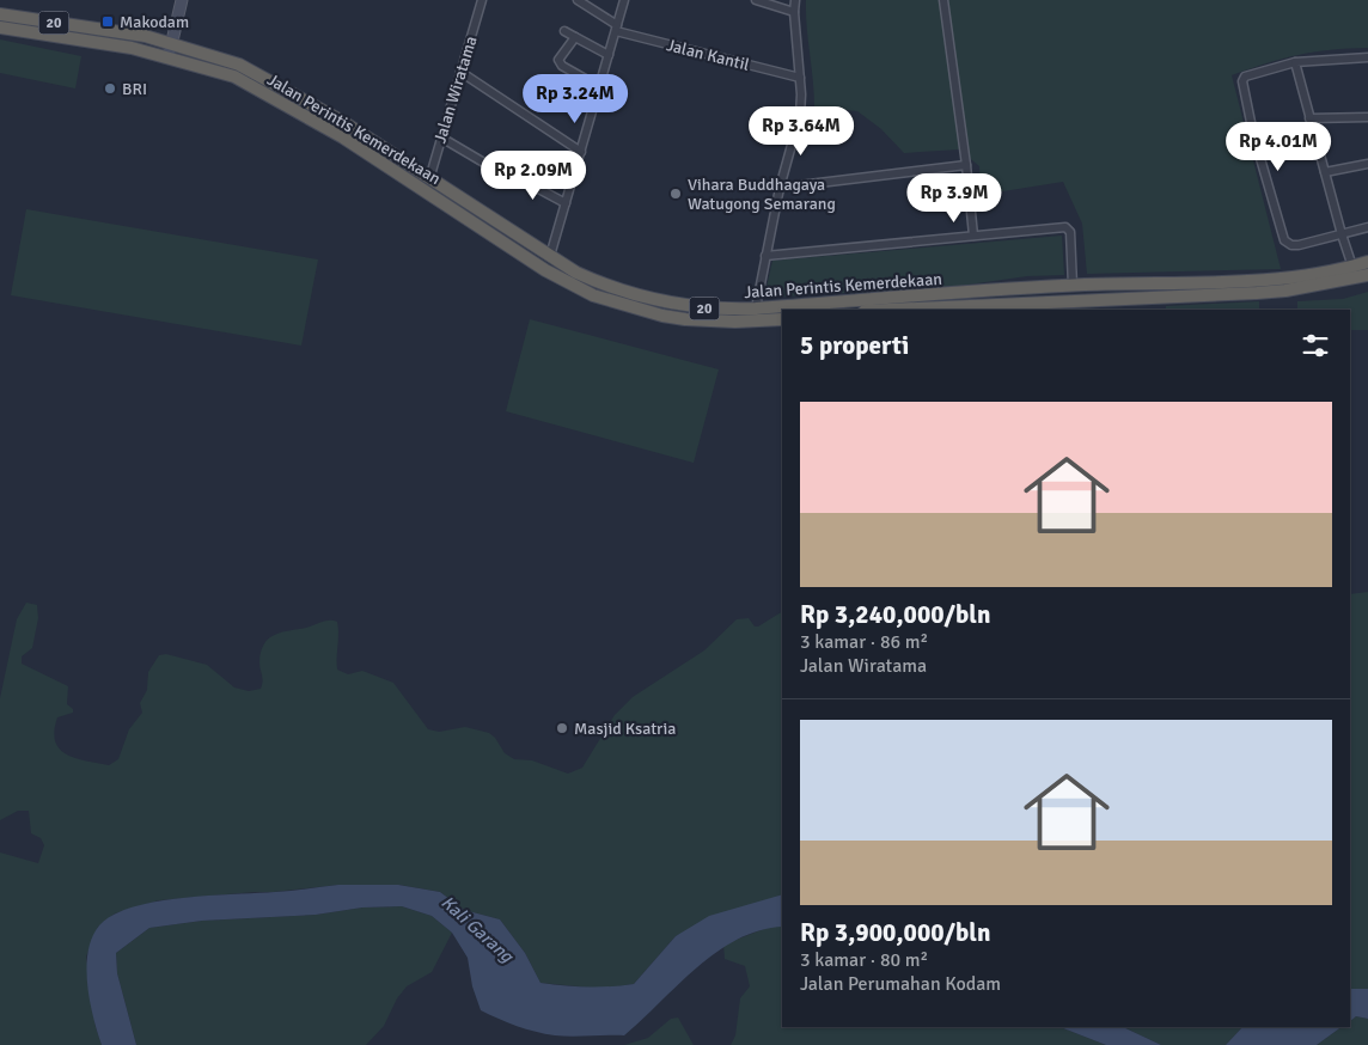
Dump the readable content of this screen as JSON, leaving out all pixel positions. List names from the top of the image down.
{
  "streets": {
    "highway": ["20", "Jalan Perintis Kemerdekaan"],
    "street": ["Jalan Kantil", "Jalan Wiratama"]
  },
  "crossings": [
    ["Jalan Wiratama", "Jalan Perintis Kemerdekaan"]
  ],
  "water": ["Kali Garang"],
  "places": {
    "transit": ["Makodam"],
    "other": ["BRI", "Vihara Buddhagaya Watugong Semarang", "Masjid Ksatria"]
  },
  "page": {
    "price": [
      "Rp 3.24M",
      "Rp 3.64M",
      "Rp 4.01M",
      "Rp 2.09M",
      "Rp 3.9M"
    ],
    "heading": "5 properti",
    "list": [
      {
        "name": "Rp 3,240,000/bln",
        "note": "3 kamar · 86 m² · Jalan Wiratama"
      },
      {
        "name": "Rp 3,900,000/bln",
        "note": "3 kamar · 80 m² · Jalan Perumahan Kodam"
      }
    ]
  }
}
